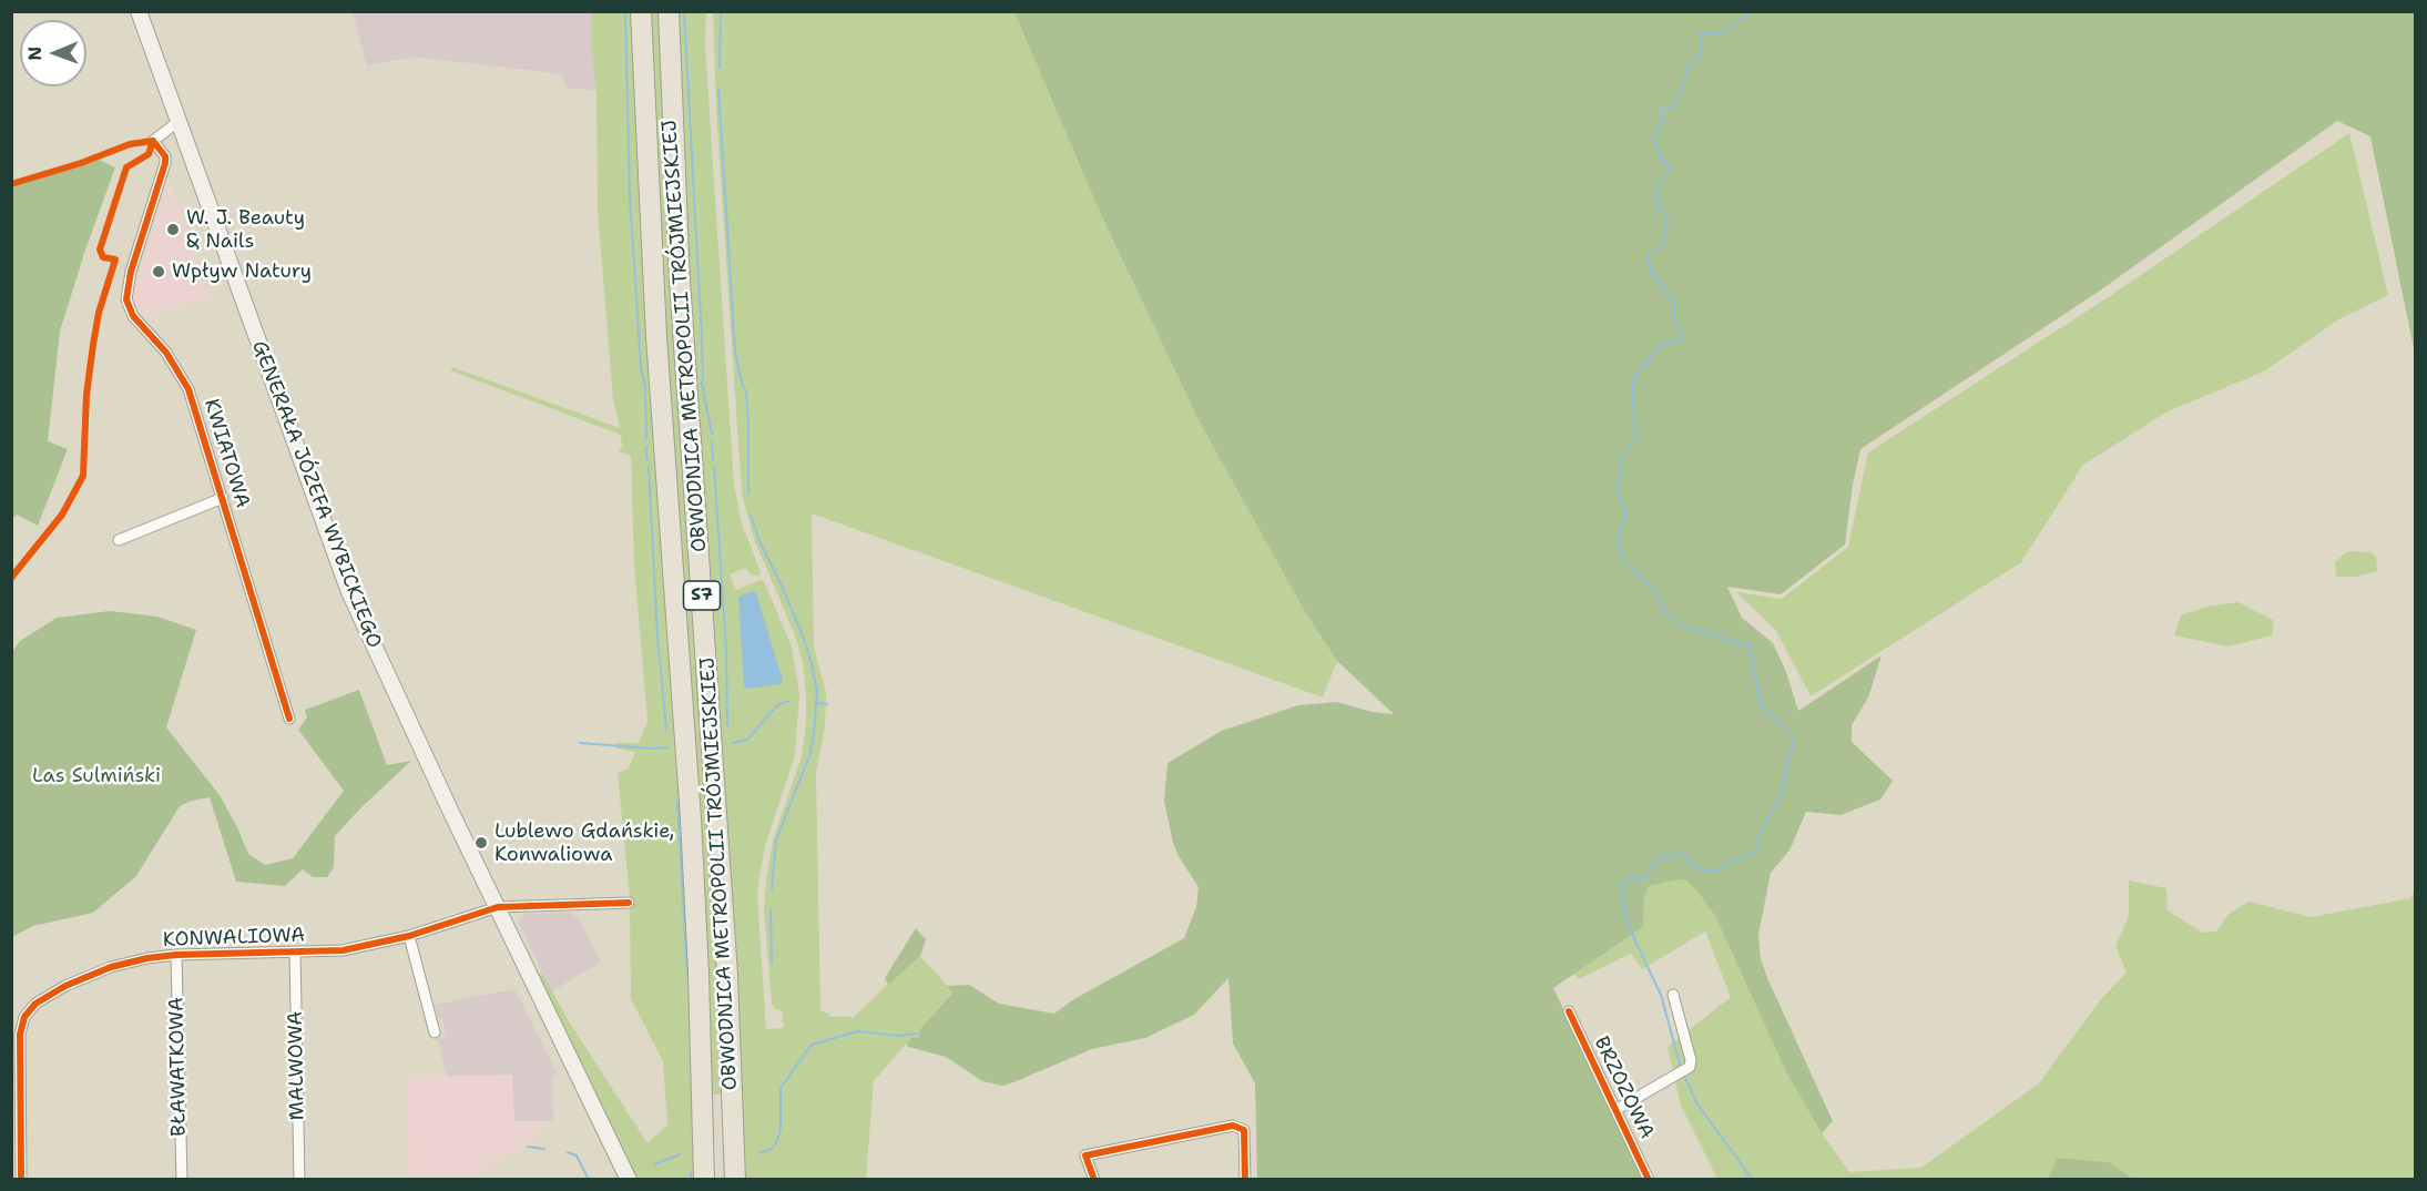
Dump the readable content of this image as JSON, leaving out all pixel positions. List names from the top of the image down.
{
  "streets": {
    "highway": ["OBWODNICA METROPOLII TRÓJMIEJSKIEJ", "S7"],
    "main road": ["GENERAŁA JÓZEFA WYBICKIEGO"],
    "street": [
      "KWIATOWA",
      "KONWALIOWA",
      "MALWOWA",
      "BŁAWATKOWA",
      "BRZOZOWA"
    ]
  },
  "crossings": [
    ["KWIATOWA", "GENERAŁA JÓZEFA WYBICKIEGO"],
    ["GENERAŁA JÓZEFA WYBICKIEGO", "KONWALIOWA"],
    ["KONWALIOWA", "MALWOWA"],
    ["KONWALIOWA", "BŁAWATKOWA"]
  ],
  "parks": ["Las Sulmiński"],
  "places": ["W. J. Beauty & Nails", "Wpływ Natury", "Lublewo Gdańskie, Konwaliowa"],
  "north": "left"
}
